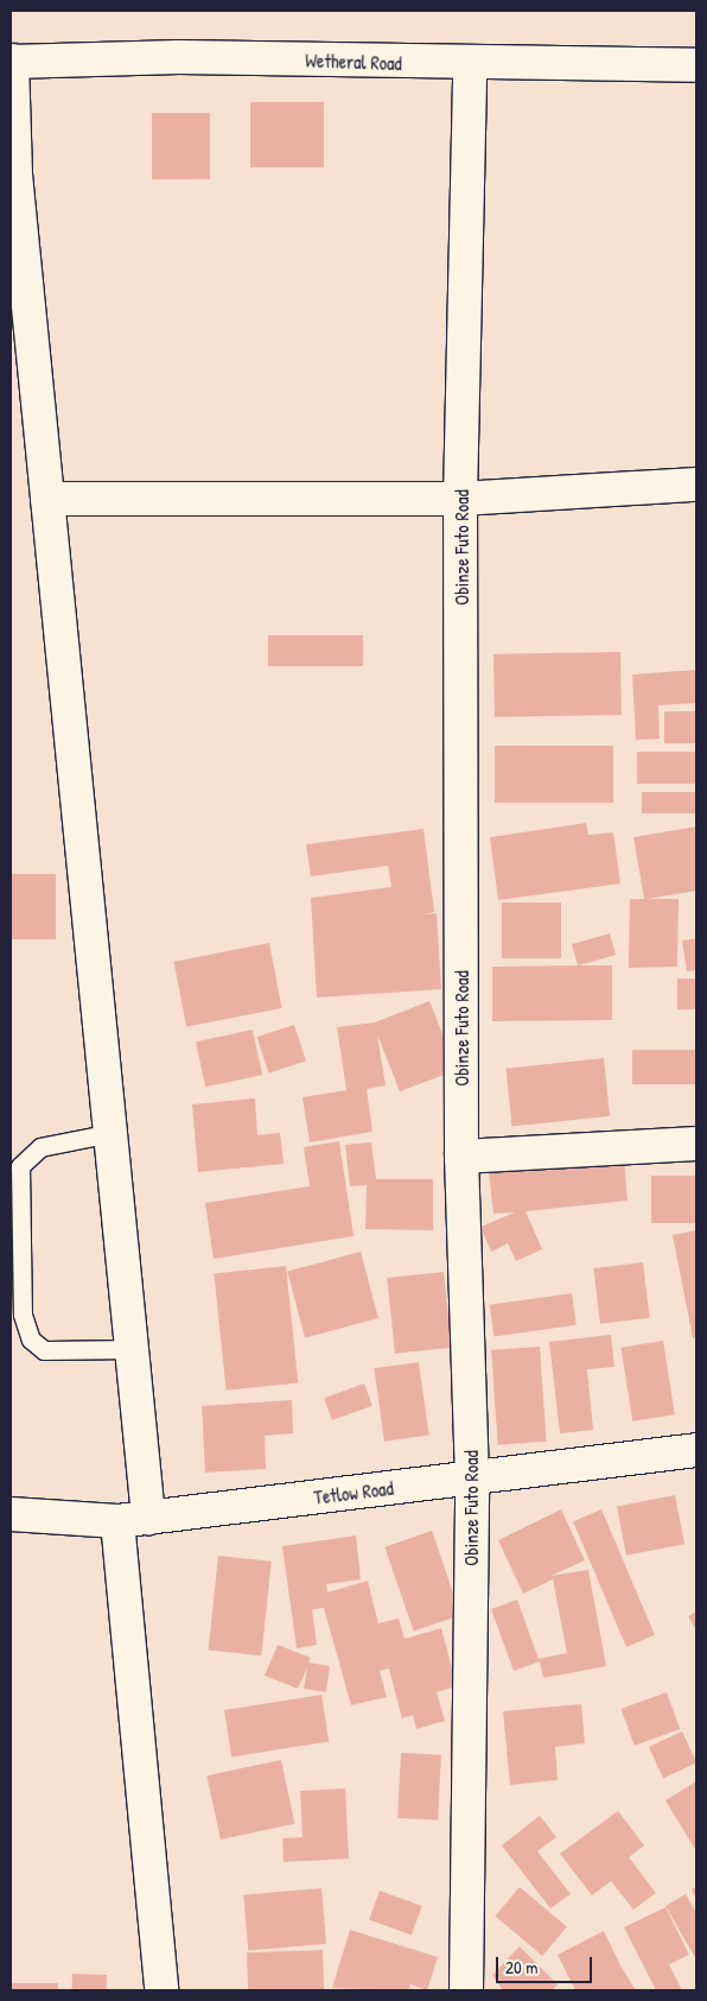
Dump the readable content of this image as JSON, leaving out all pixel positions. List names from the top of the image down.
{
  "streets": {
    "street": ["Wetheral Road", "Obinze Futo Road", "Tetlow Road"]
  },
  "crossings": [
    ["Wetheral Road", "Obinze Futo Road"],
    ["Obinze Futo Road", "Tetlow Road"]
  ],
  "scale_bar": "20 m"
}
